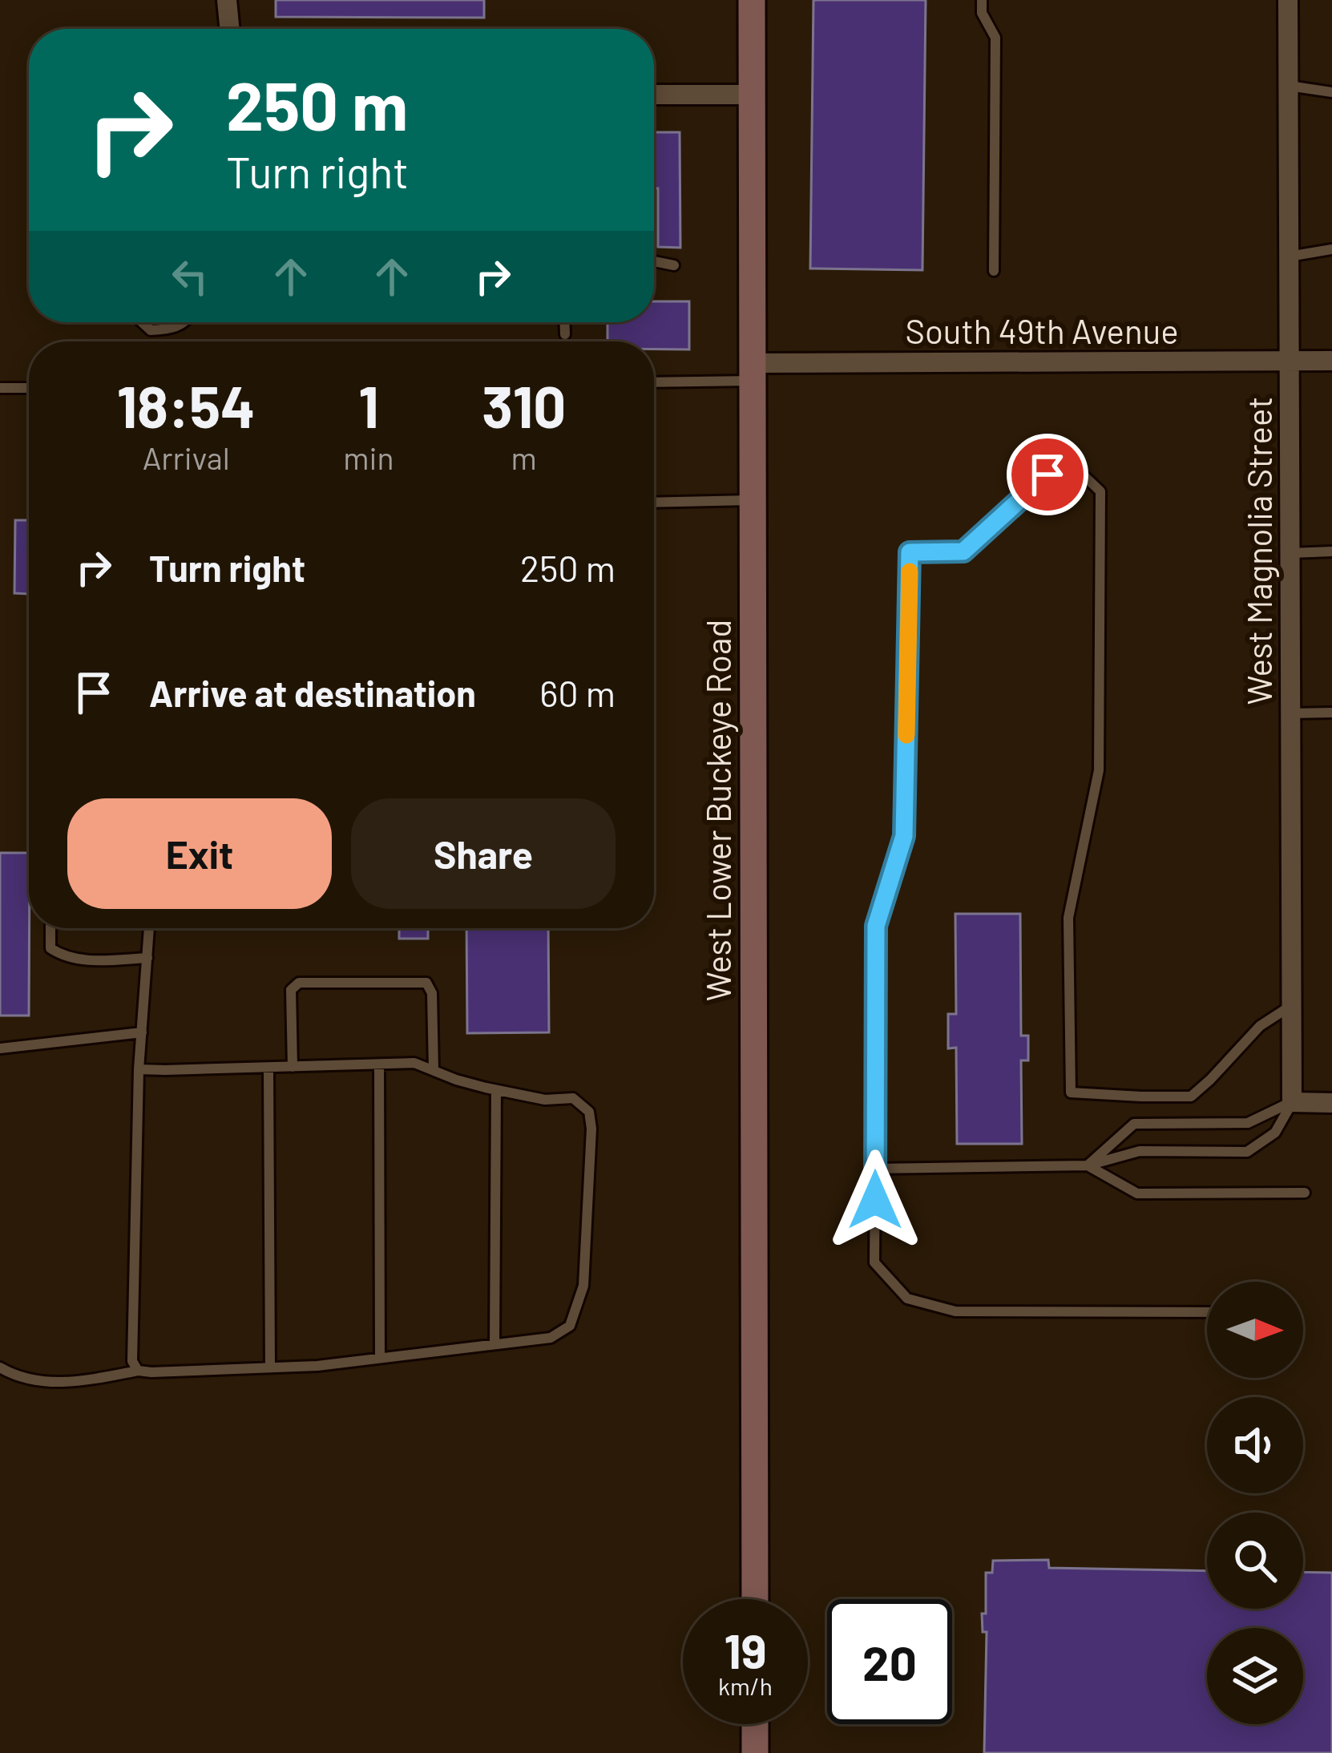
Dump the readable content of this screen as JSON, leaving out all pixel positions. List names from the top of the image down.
{
  "streets": {
    "main road": ["West Lower Buckeye Road"],
    "street": ["South 49th Avenue", "West Magnolia Street"]
  },
  "crossings": [
    ["South 49th Avenue", "West Magnolia Street"],
    ["South 49th Avenue", "West Lower Buckeye Road"]
  ],
  "north": "right",
  "page": {
    "turn": ["250 m", "Turn right"],
    "eta": [
      "18:54",
      "Arrival",
      "1",
      "min",
      "310",
      "m"
    ],
    "list": [
      {
        "name": "Turn right",
        "value": "250 m"
      },
      {
        "name": "Arrive at destination",
        "value": "60 m"
      }
    ],
    "buttons": ["Exit", "Share"],
    "speed": "19 km/h",
    "limit": "20"
  }
}
